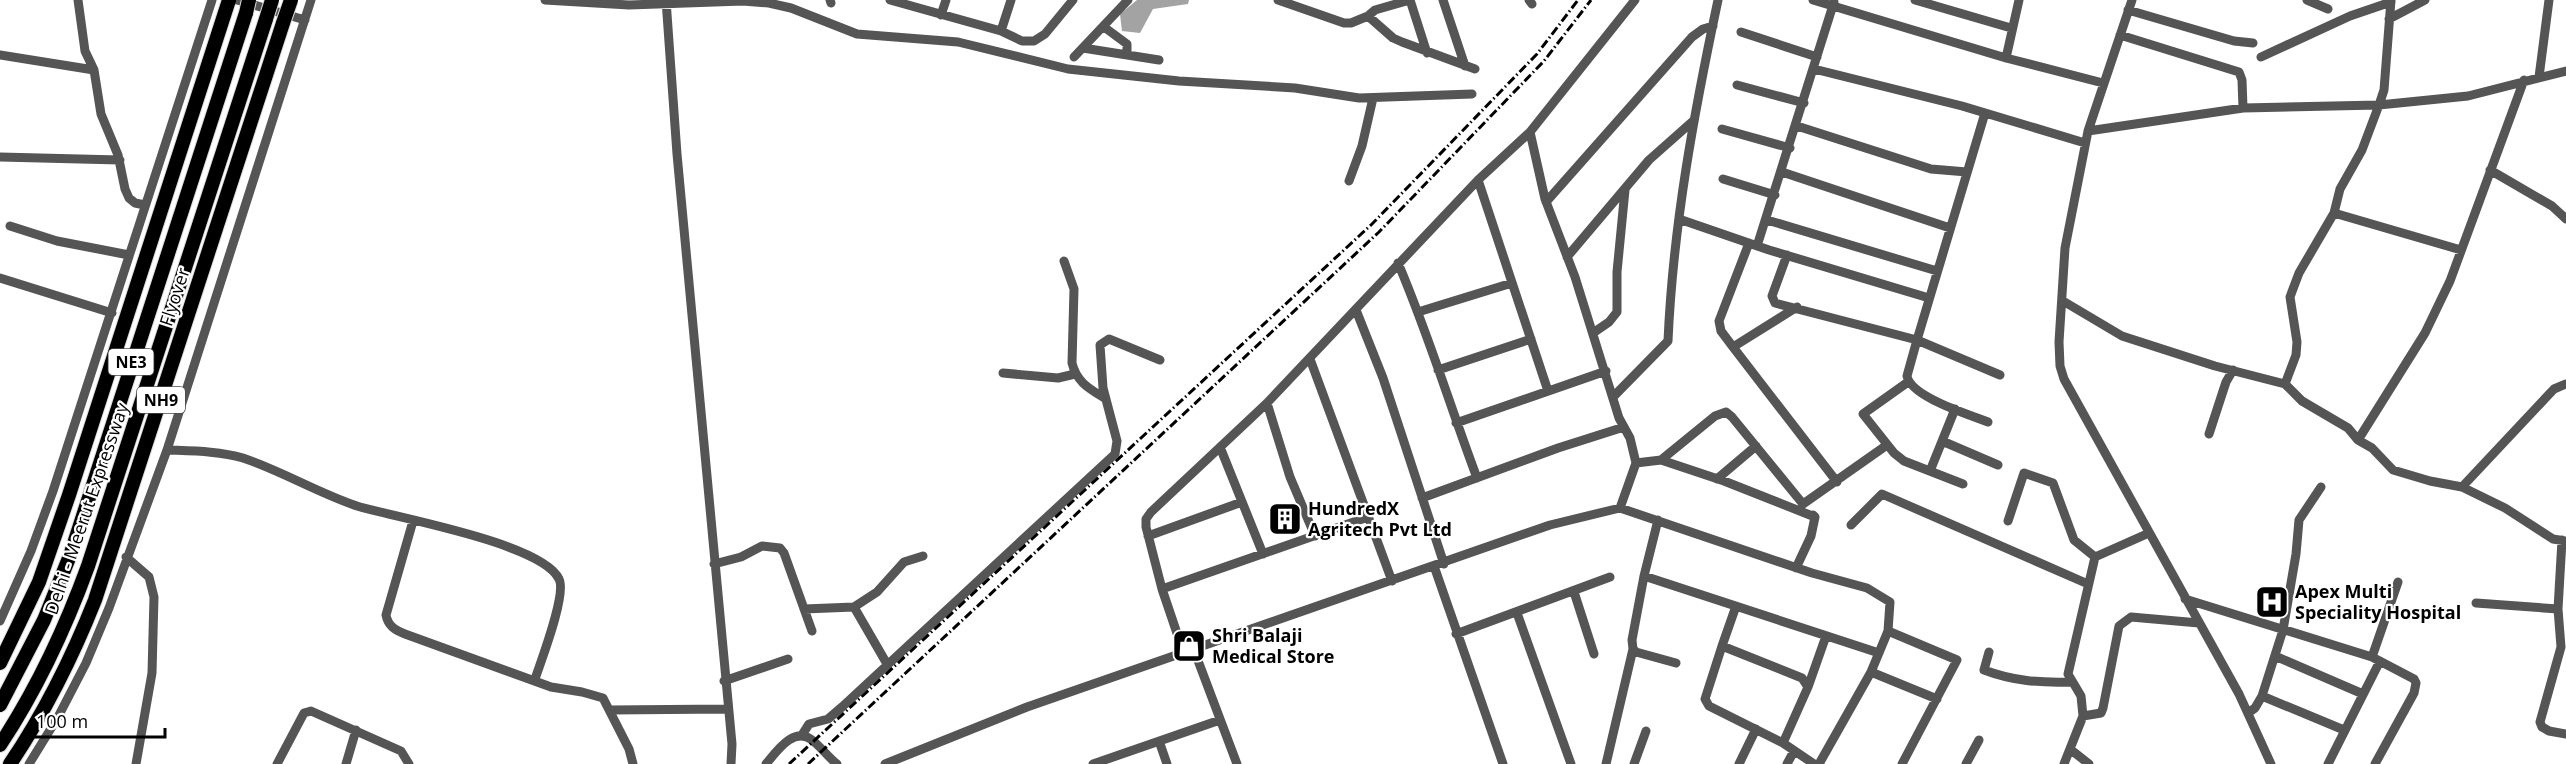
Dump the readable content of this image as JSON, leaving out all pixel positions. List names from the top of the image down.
{
  "streets": {
    "highway": [
      "Flyover",
      "NE3",
      "NH9",
      "Delhi - Meerut Expressway"
    ]
  },
  "places": {
    "building": ["HundredX Agritech Pvt Ltd"],
    "hospital": ["Apex Multi Speciality Hospital"],
    "shop": ["Shri Balaji Medical Store"]
  },
  "scale_bar": "100 m"
}
